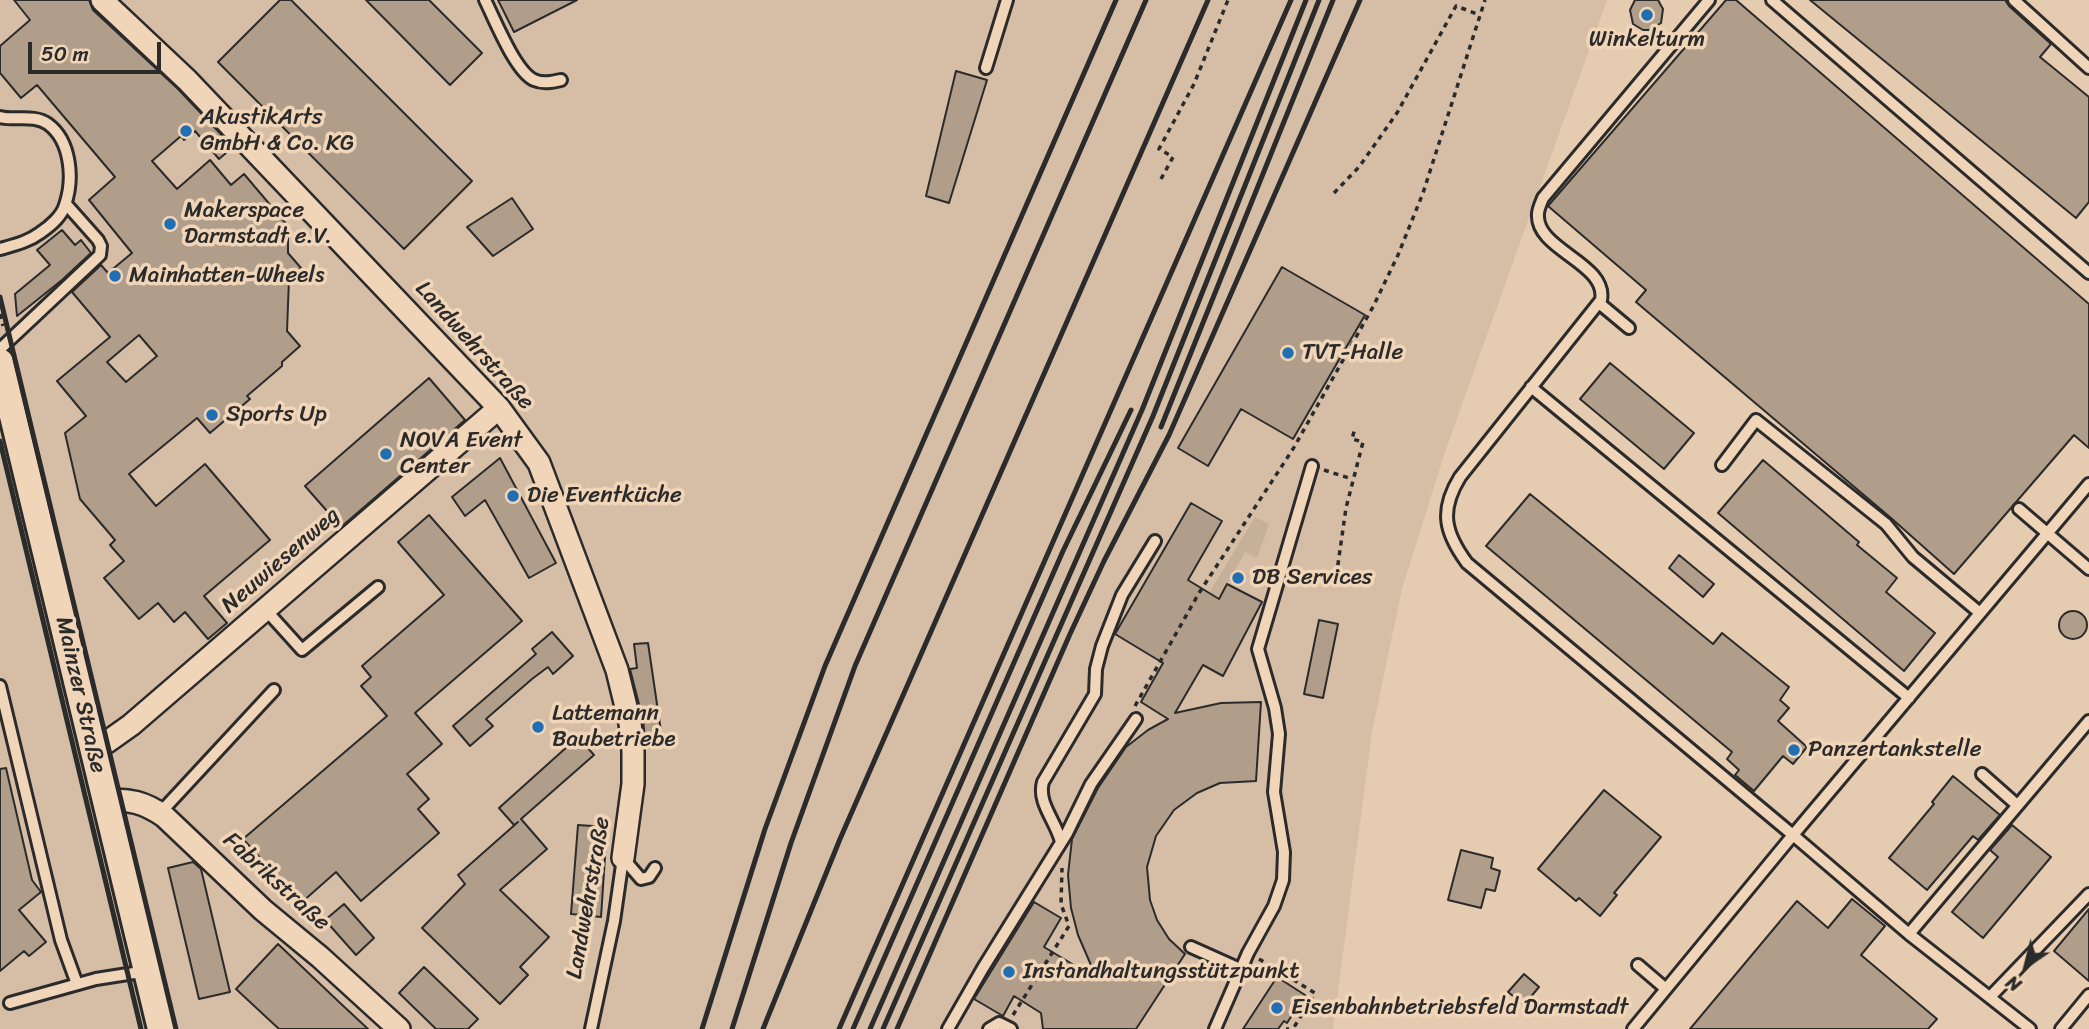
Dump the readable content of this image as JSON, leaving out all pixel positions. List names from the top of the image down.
{
  "streets": {
    "street": [
      "Landwehrstraße",
      "Neuwiesenweg",
      "Mainzer Straße",
      "Fabrikstraße"
    ]
  },
  "crossings": [
    ["Landwehrstraße", "Neuwiesenweg"],
    ["Neuwiesenweg", "Mainzer Straße"],
    ["Mainzer Straße", "Fabrikstraße"]
  ],
  "places": [
    "Winkelturm",
    "AkustikArts GmbH & Co. KG",
    "Makerspace Darmstadt e.V.",
    "Mainhatten-Wheels",
    "TVT-Halle",
    "Sports Up",
    "NOVA Event Center",
    "Die Eventküche",
    "DB Services",
    "Lattemann Baubetriebe",
    "Panzertankstelle",
    "Instandhaltungsstützpunkt",
    "Eisenbahnbetriebsfeld Darmstadt"
  ],
  "scale_bar": "50 m",
  "north": "bottom left"
}
